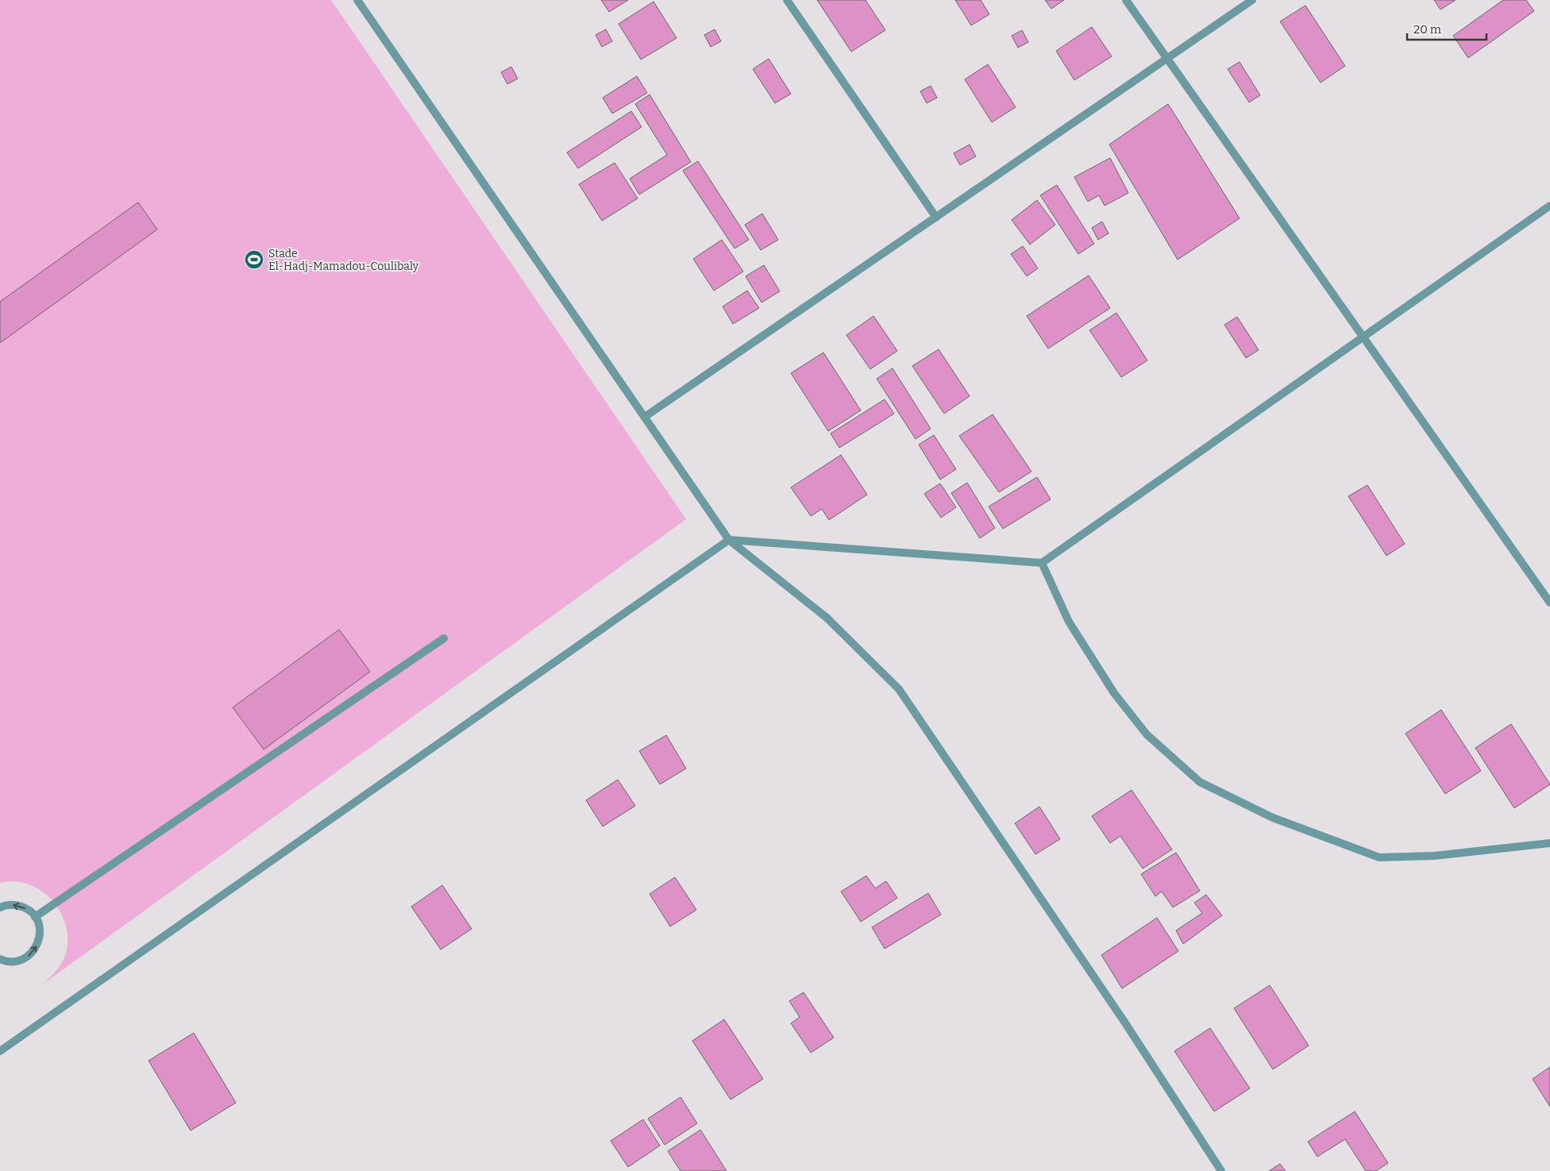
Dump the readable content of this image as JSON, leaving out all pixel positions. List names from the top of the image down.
{
  "places": {
    "sports": ["Stade El-Hadj-Mamadou-Coulibaly"]
  },
  "scale_bar": "20 m"
}
